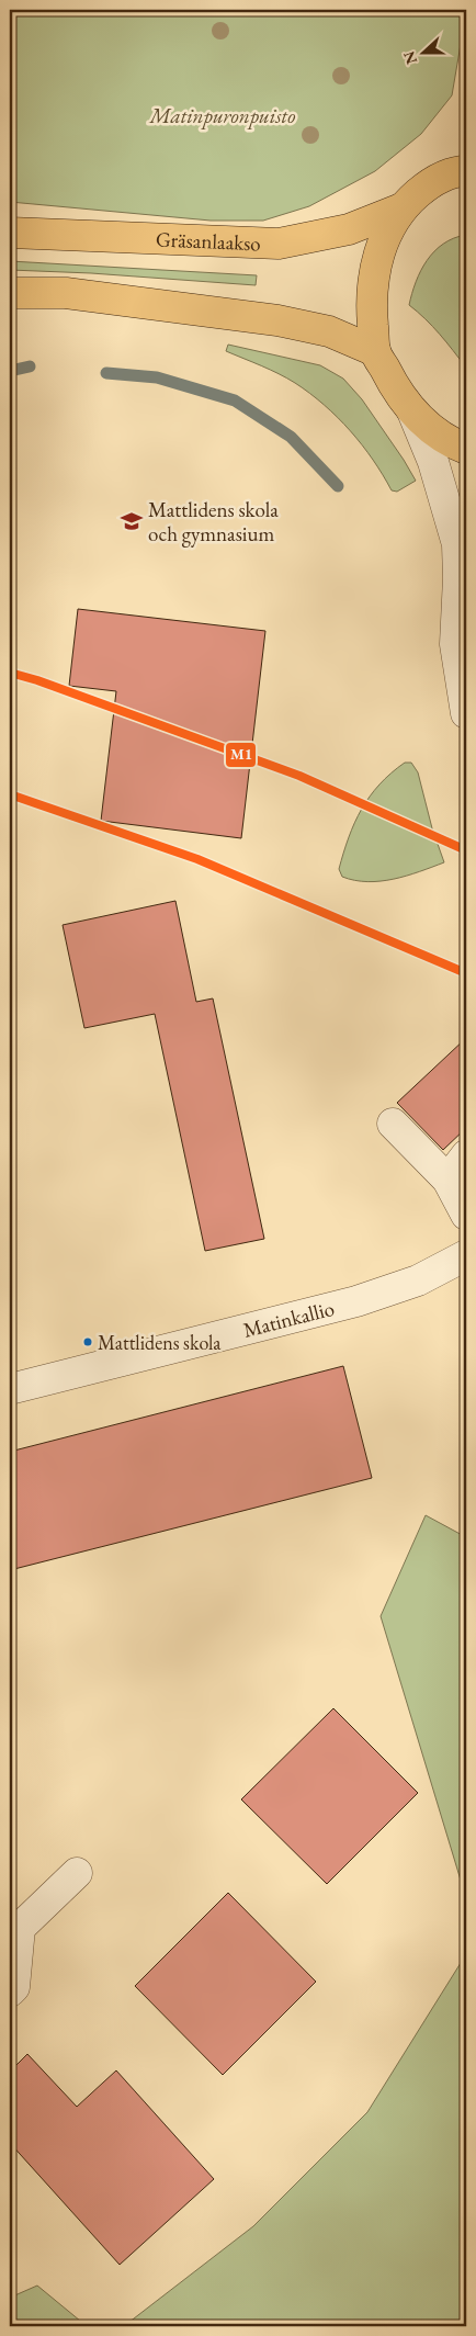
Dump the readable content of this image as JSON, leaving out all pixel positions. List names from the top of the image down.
{
  "streets": {
    "main road": ["Gräsanlaakso"],
    "street": ["Matinkallio"]
  },
  "parks": ["Matinpuronpuisto"],
  "places": {
    "school or university": ["Mattlidens skola och gymnasium"],
    "other": ["Mattlidens skola"]
  },
  "lines": ["transit line M1"],
  "north": "left"
}
